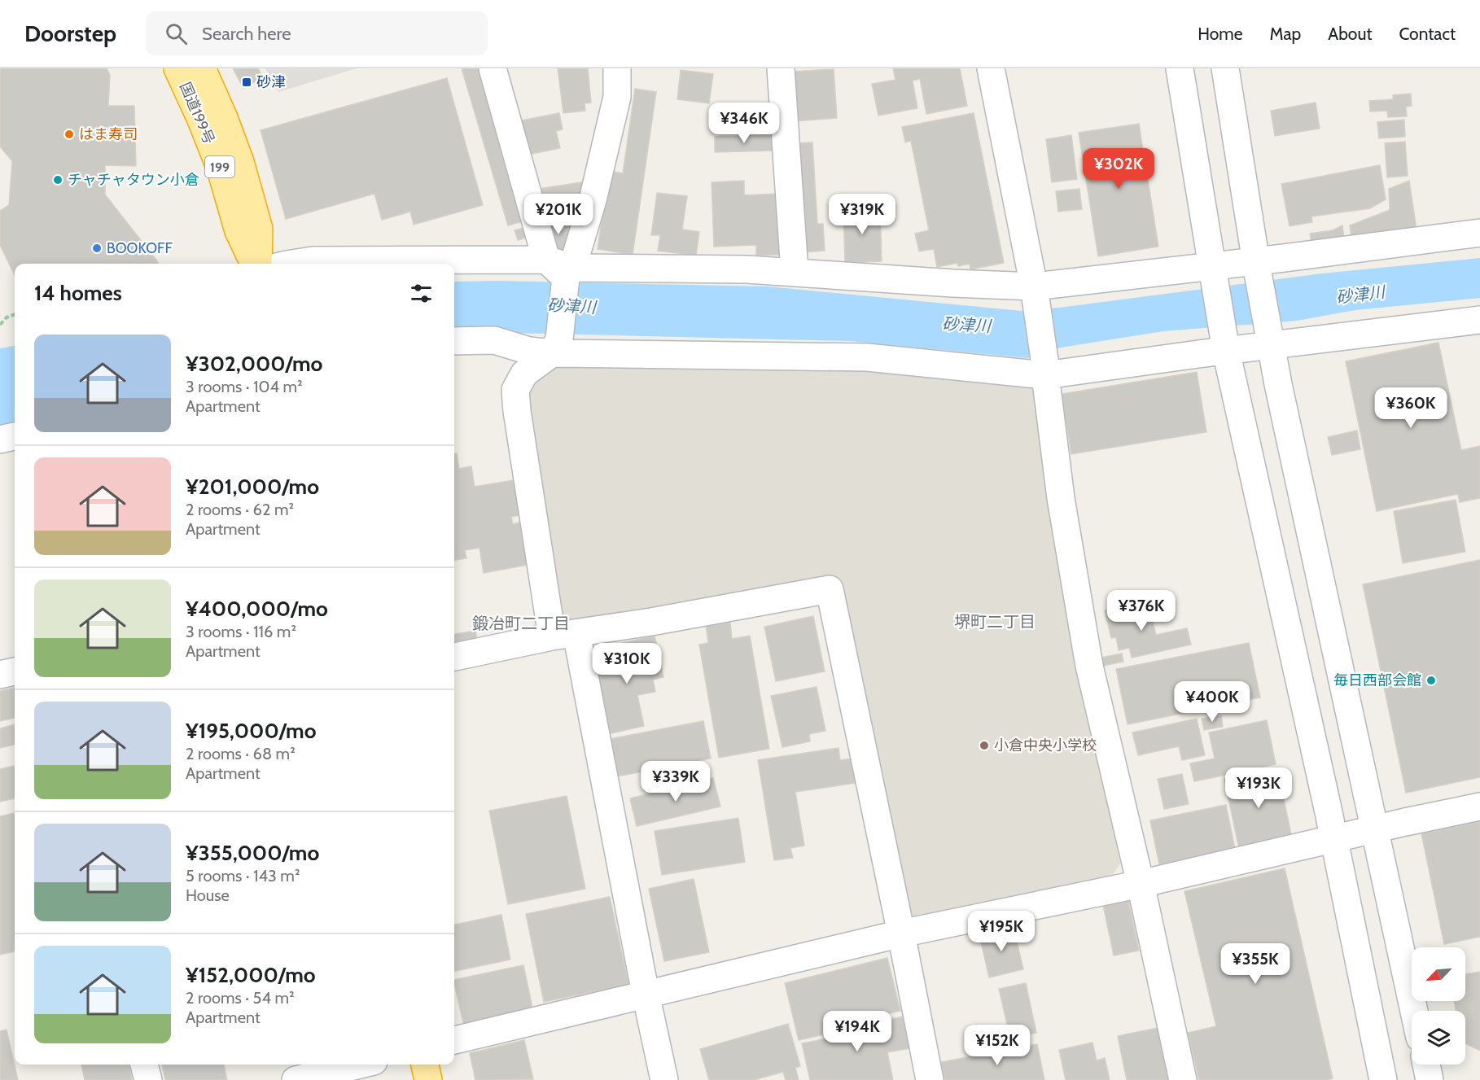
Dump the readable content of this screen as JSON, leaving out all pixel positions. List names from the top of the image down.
{
  "streets": {
    "highway": ["国道199号", "199"]
  },
  "districts": ["堺町二丁目", "鍛冶町二丁目"],
  "water": ["砂津川"],
  "places": {
    "transit": ["砂津"],
    "other": [
      "はま寿司",
      "チャチャタウン小倉",
      "BOOKOFF",
      "毎日西部会館",
      "小倉中央小学校"
    ]
  },
  "north": "bottom left",
  "page": {
    "header": "Doorstep",
    "search": "Search here",
    "nav": [
      "Home",
      "Map",
      "About",
      "Contact"
    ],
    "price": [
      "¥346K",
      "¥302K",
      "¥201K",
      "¥319K",
      "¥360K",
      "¥376K",
      "¥310K",
      "¥400K",
      "¥339K",
      "¥193K",
      "¥195K",
      "¥355K",
      "¥194K",
      "¥152K"
    ],
    "heading": "14 homes",
    "list": [
      {
        "name": "¥302,000/mo",
        "note": "3 rooms · 104 m² · Apartment"
      },
      {
        "name": "¥201,000/mo",
        "note": "2 rooms · 62 m² · Apartment"
      },
      {
        "name": "¥400,000/mo",
        "note": "3 rooms · 116 m² · Apartment"
      },
      {
        "name": "¥195,000/mo",
        "note": "2 rooms · 68 m² · Apartment"
      },
      {
        "name": "¥355,000/mo",
        "note": "5 rooms · 143 m² · House"
      },
      {
        "name": "¥152,000/mo",
        "note": "2 rooms · 54 m² · Apartment"
      }
    ]
  }
}
